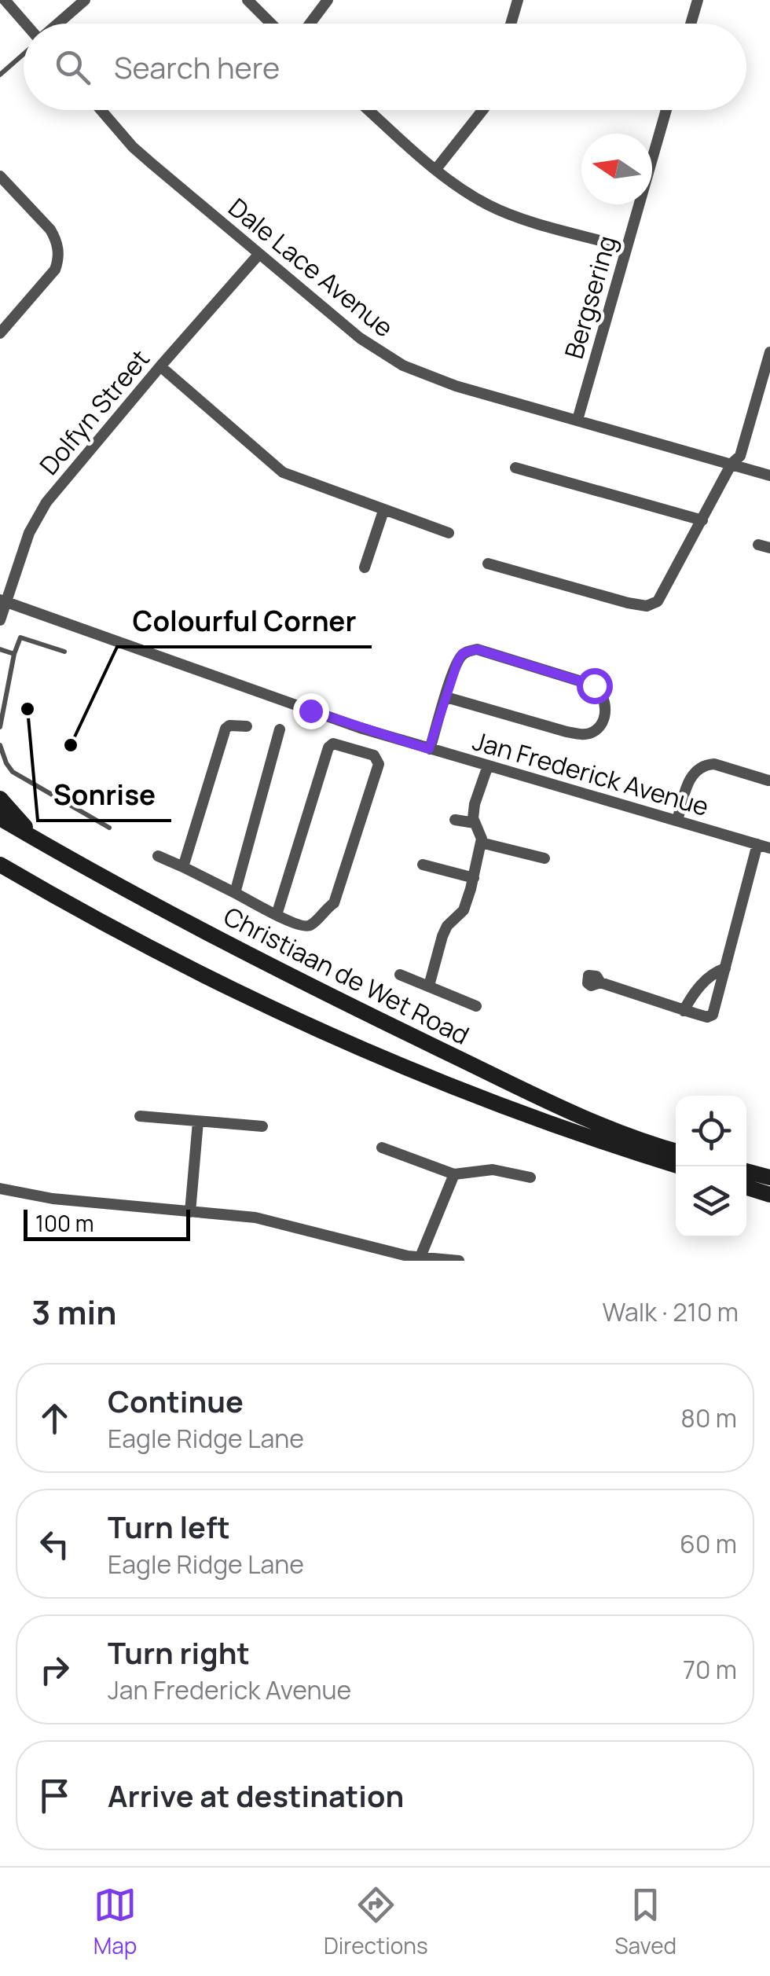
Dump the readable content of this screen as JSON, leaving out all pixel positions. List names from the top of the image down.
{
  "streets": {
    "main road": ["Christiaan de Wet Road"],
    "street": [
      "Dale Lace Avenue",
      "Bergsering",
      "Dolfyn Street",
      "Jan Frederick Avenue"
    ]
  },
  "crossings": [
    ["Dale Lace Avenue", "Bergsering"],
    ["Dale Lace Avenue", "Dolfyn Street"],
    ["Dolfyn Street", "Jan Frederick Avenue"]
  ],
  "places": ["Sonrise", "Colourful Corner"],
  "scale_bar": "100 m",
  "north": "left",
  "page": {
    "search": "Search here",
    "scale": "100 m",
    "heading": ["3 min", "Walk · 210 m"],
    "list": [
      ["Continue", "Eagle Ridge Lane", "80 m"],
      ["Turn left", "Eagle Ridge Lane", "60 m"],
      ["Turn right", "Jan Frederick Avenue", "70 m"],
      "Arrive at destination"
    ],
    "nav": ["Map", "Directions", "Saved"]
  }
}
